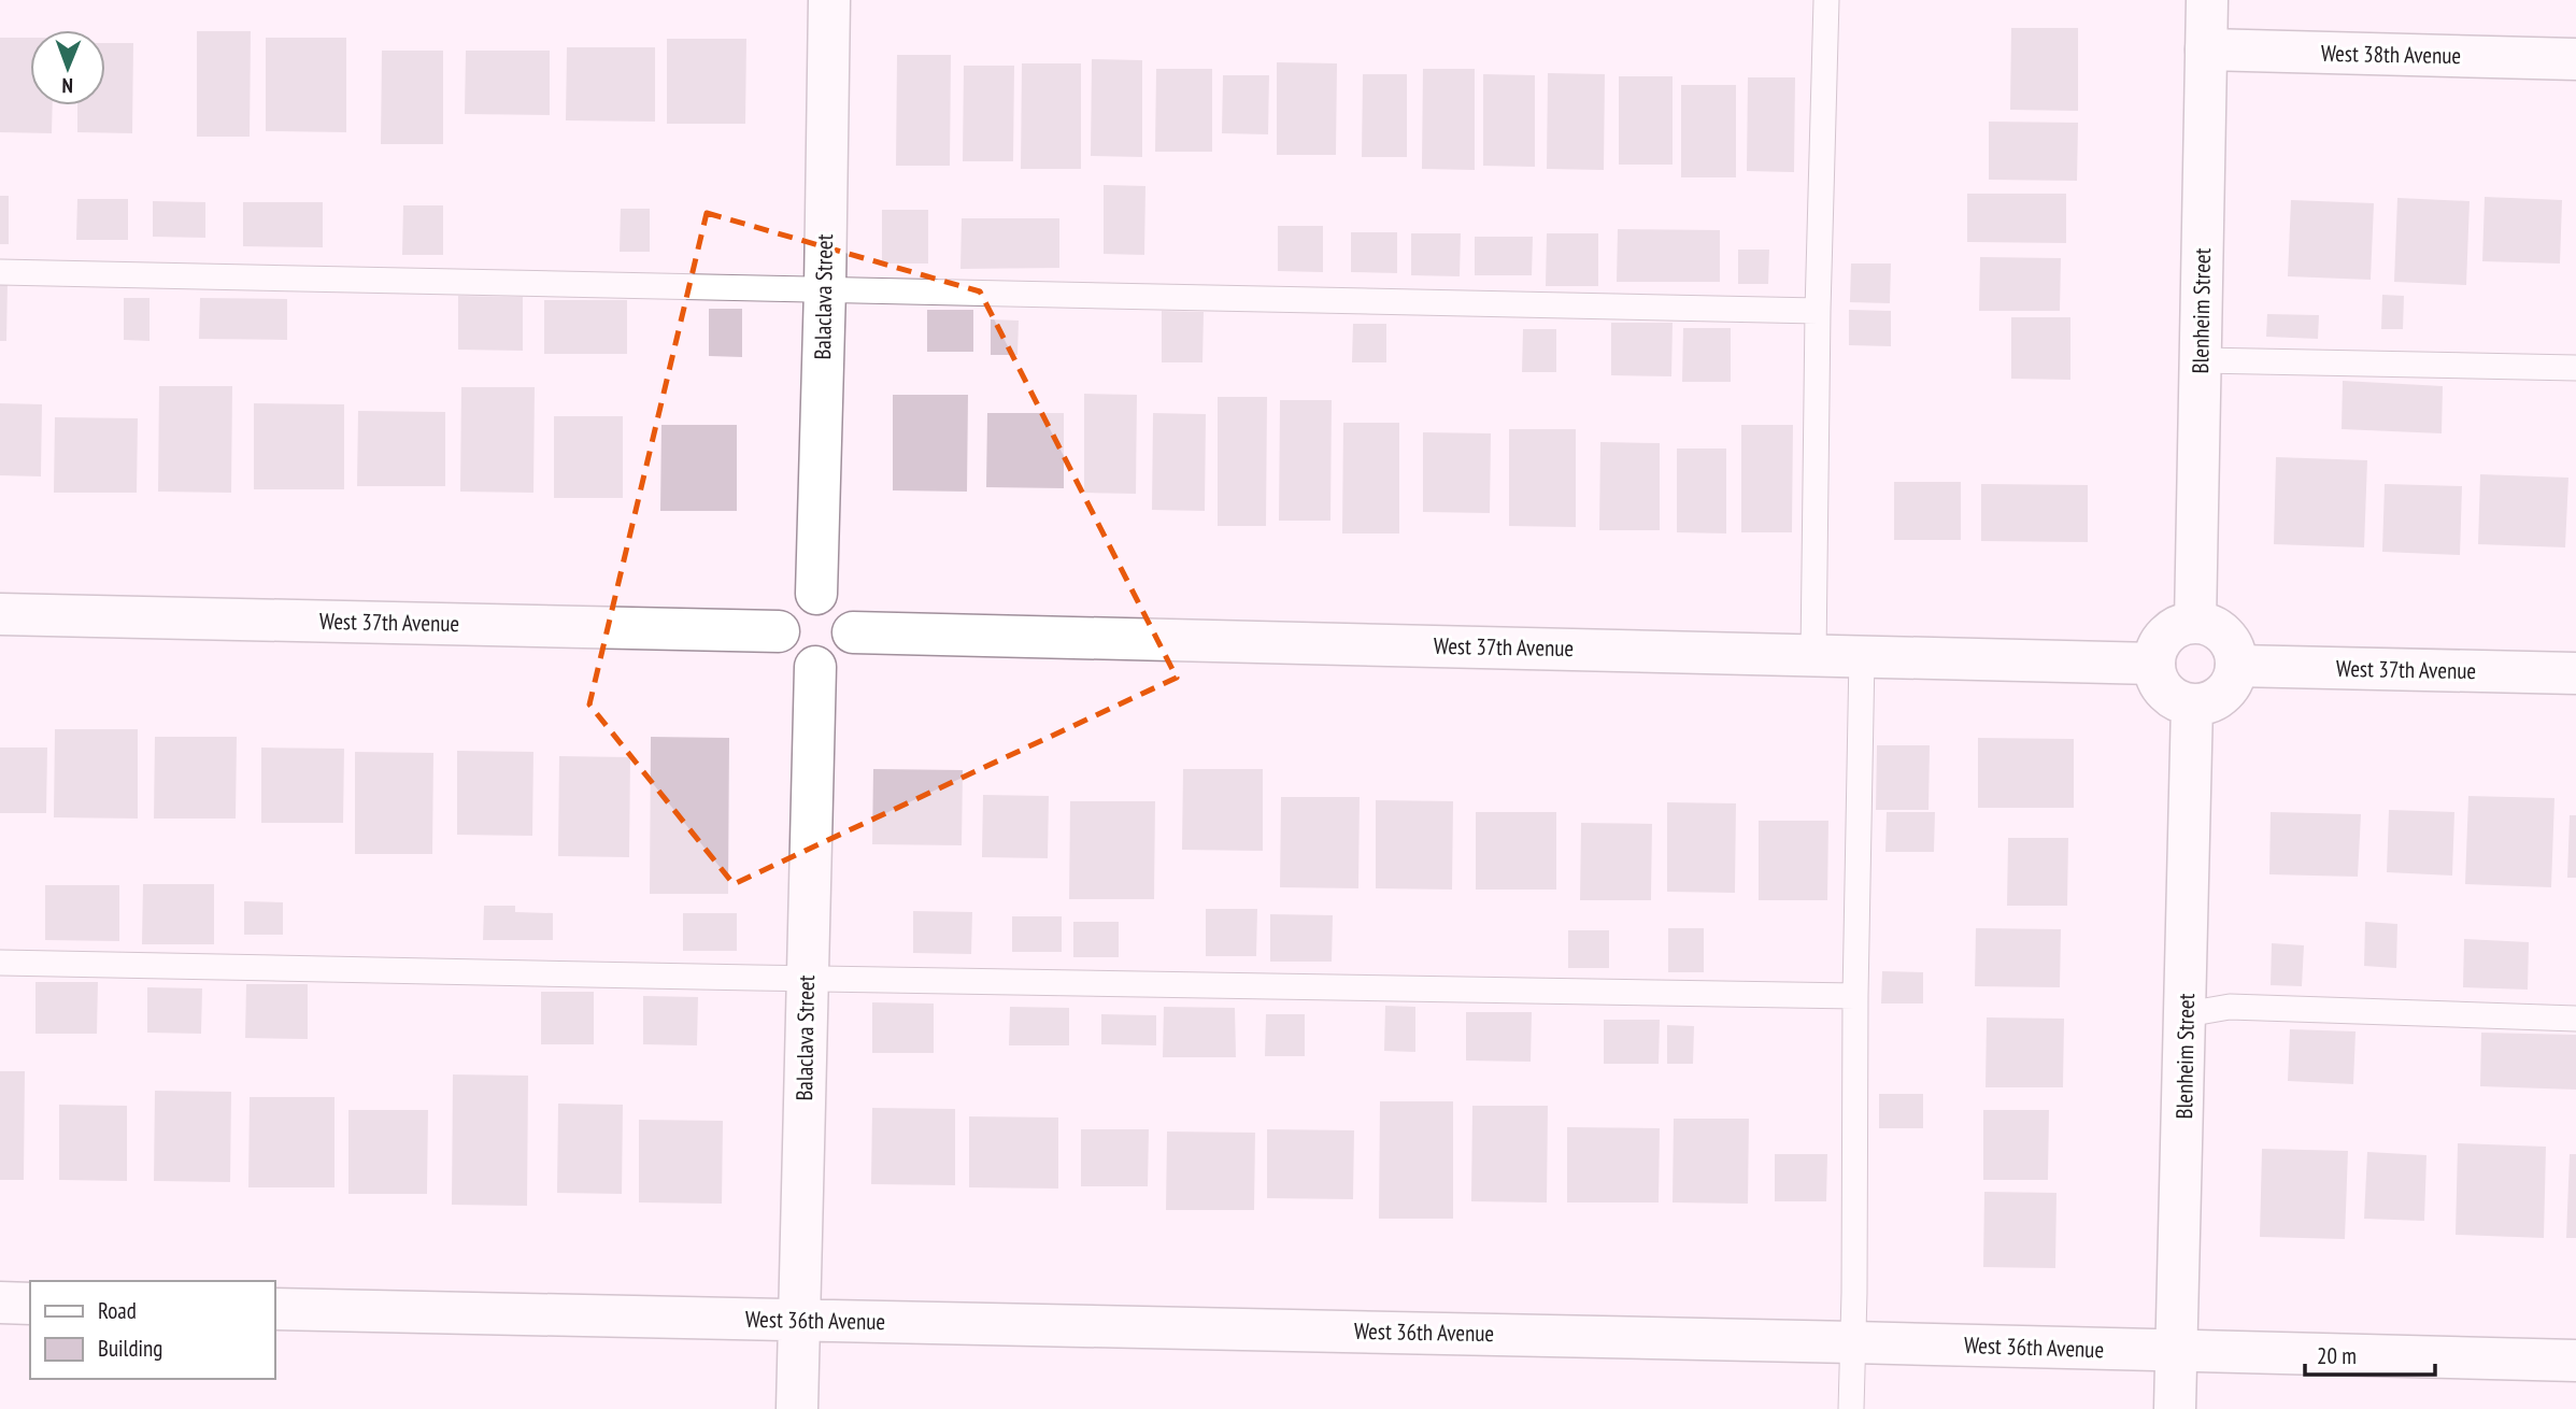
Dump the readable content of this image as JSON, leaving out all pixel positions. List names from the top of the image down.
{
  "streets": {
    "street": [
      "West 38th Avenue",
      "Balaclava Street",
      "Blenheim Street",
      "West 37th Avenue",
      "West 36th Avenue"
    ]
  },
  "crossings": [
    ["West 38th Avenue", "Blenheim Street"],
    ["Balaclava Street", "West 37th Avenue"],
    ["Balaclava Street", "West 36th Avenue"],
    ["Blenheim Street", "West 37th Avenue"],
    ["Blenheim Street", "West 36th Avenue"]
  ],
  "legend": ["Road", "Building"],
  "scale_bar": "20 m",
  "north": "bottom"
}
